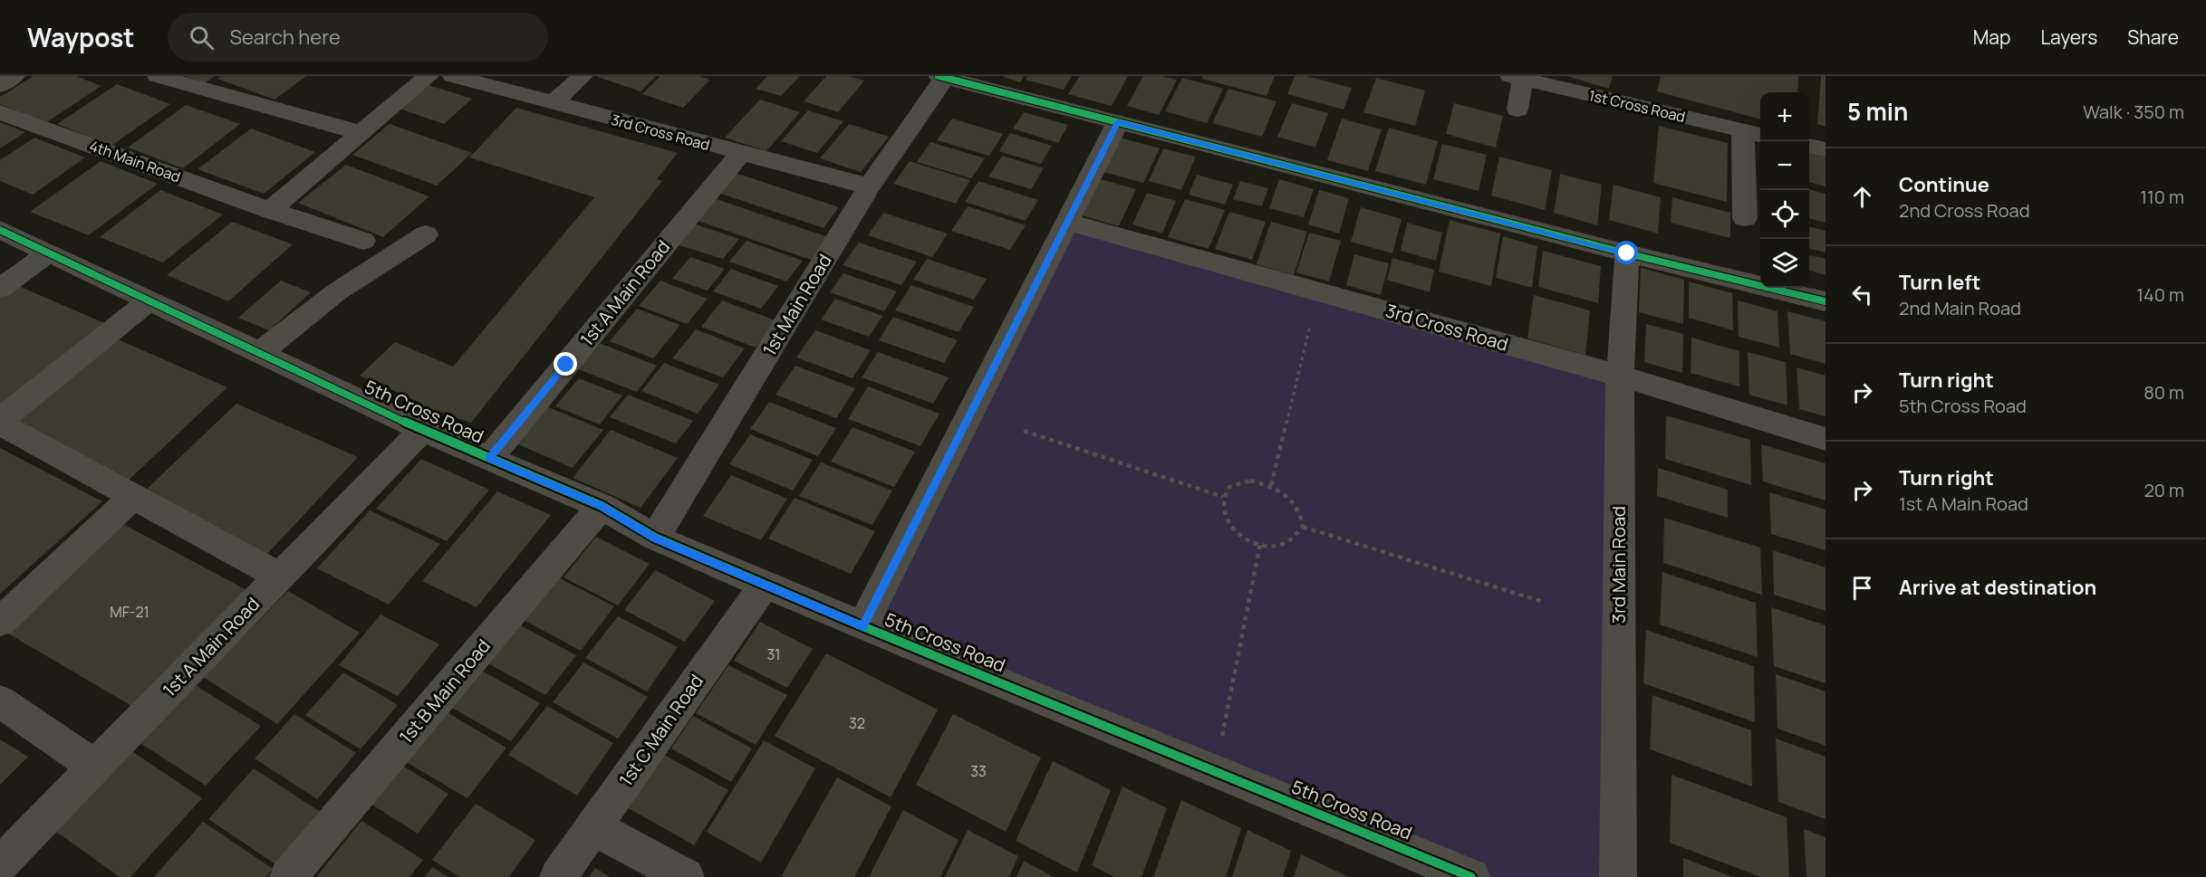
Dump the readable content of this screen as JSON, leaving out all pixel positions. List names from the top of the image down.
{
  "streets": {
    "street": [
      "1st Cross Road",
      "3rd Cross Road",
      "4th Main Road",
      "1st A Main Road",
      "1st Main Road",
      "5th Cross Road",
      "3rd Main Road",
      "1st B Main Road",
      "1st C Main Road"
    ]
  },
  "crossings": [
    ["3rd Cross Road", "1st A Main Road"],
    ["3rd Cross Road", "1st Main Road"],
    ["3rd Cross Road", "3rd Main Road"],
    ["1st A Main Road", "5th Cross Road"],
    ["1st Main Road", "5th Cross Road"],
    ["5th Cross Road", "1st B Main Road"],
    ["5th Cross Road", "1st C Main Road"]
  ],
  "house_numbers": [
    "MF-21",
    "31",
    "32",
    "33"
  ],
  "page": {
    "header": "Waypost",
    "search": "Search here",
    "nav": ["Map", "Layers", "Share"],
    "heading": ["5 min", "Walk · 350 m"],
    "map_buttons": ["+", "−"],
    "list": [
      ["Continue", "2nd Cross Road", "110 m"],
      ["Turn left", "2nd Main Road", "140 m"],
      ["Turn right", "5th Cross Road", "80 m"],
      ["Turn right", "1st A Main Road", "20 m"],
      "Arrive at destination"
    ]
  }
}
